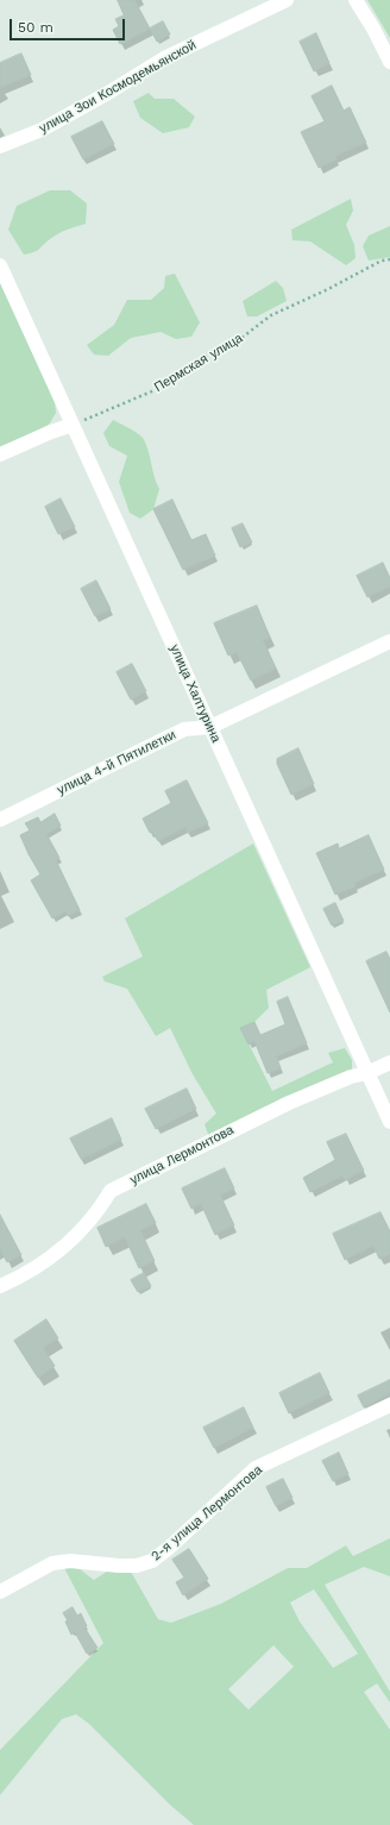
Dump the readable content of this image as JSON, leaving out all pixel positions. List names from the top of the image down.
{
  "streets": {
    "street": [
      "улица Зои Космодемьянской",
      "улица Халтурина",
      "улица 4-й Пятилетки",
      "улица Лермонтова",
      "2-я улица Лермонтова"
    ],
    "path": ["Пермская улица"]
  },
  "crossings": [
    ["Пермская улица", "улица Халтурина"],
    ["улица Халтурина", "улица 4-й Пятилетки"],
    ["улица Халтурина", "улица Лермонтова"]
  ],
  "scale_bar": "50 m"
}
